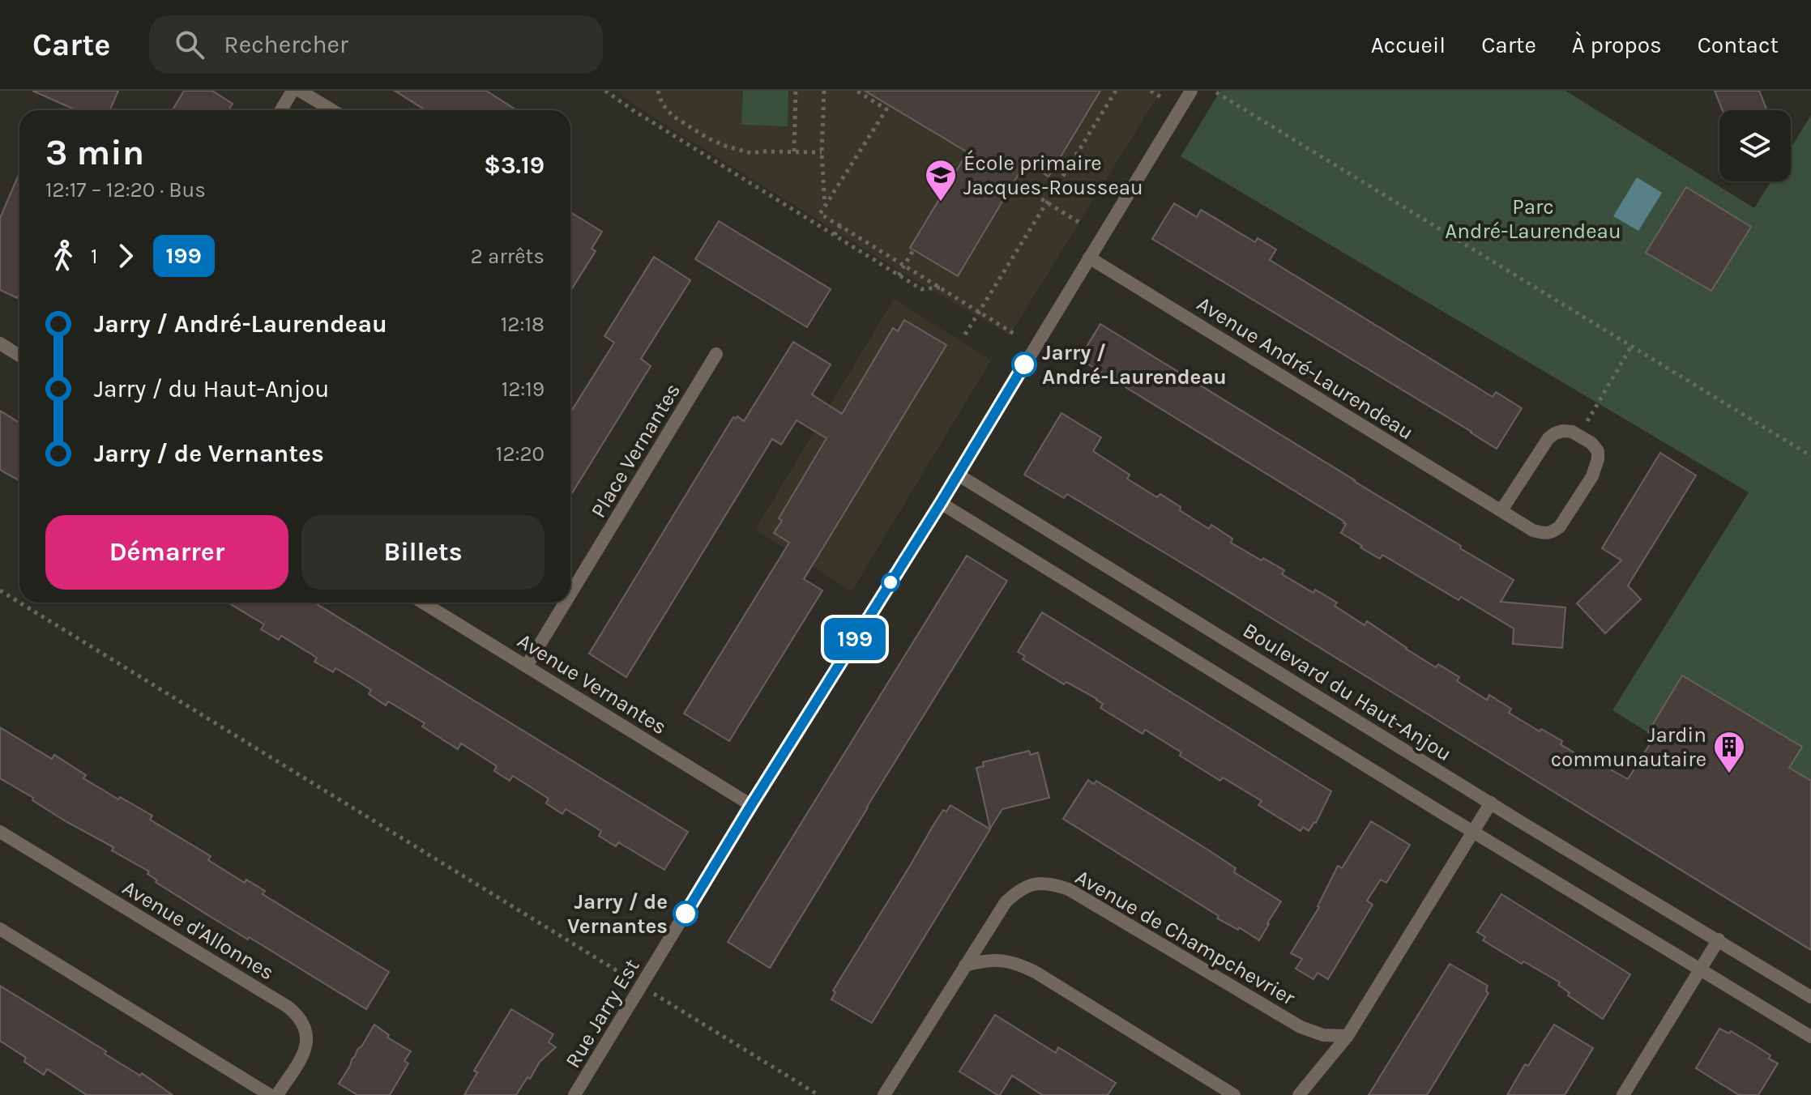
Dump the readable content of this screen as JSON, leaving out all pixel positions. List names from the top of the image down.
{
  "streets": {
    "street": [
      "Avenue André-Laurendeau",
      "Place Vernantes",
      "Avenue Vernantes",
      "Boulevard du Haut-Anjou",
      "Avenue d'Allonnes",
      "Avenue de Champchevrier",
      "Rue Jarry Est"
    ]
  },
  "crossings": [
    ["Avenue André-Laurendeau", "Rue Jarry Est"],
    ["Place Vernantes", "Avenue Vernantes"],
    ["Avenue Vernantes", "Rue Jarry Est"],
    ["Boulevard du Haut-Anjou", "Rue Jarry Est"]
  ],
  "parks": ["Parc André-Laurendeau"],
  "places": {
    "school or university": ["École primaire Jacques-Rousseau"],
    "other": ["Jarry / André-Laurendeau", "Jarry / de Vernantes"],
    "building": ["Jardin communautaire"]
  },
  "lines": ["bus line 199"],
  "page": {
    "header": "Carte",
    "search": "Rechercher",
    "nav": [
      "Accueil",
      "Carte",
      "À propos",
      "Contact"
    ],
    "on_map": "199",
    "heading": ["3 min", "12:17 – 12:20 · Bus", "$3.19"],
    "legs": ["1", "199", "2 arrêts"],
    "list": [
      {
        "name": "Jarry / André-Laurendeau",
        "value": "12:18"
      },
      {
        "name": "Jarry / du Haut-Anjou",
        "value": "12:19"
      },
      {
        "name": "Jarry / de Vernantes",
        "value": "12:20"
      }
    ],
    "buttons": ["Démarrer", "Billets"]
  }
}
